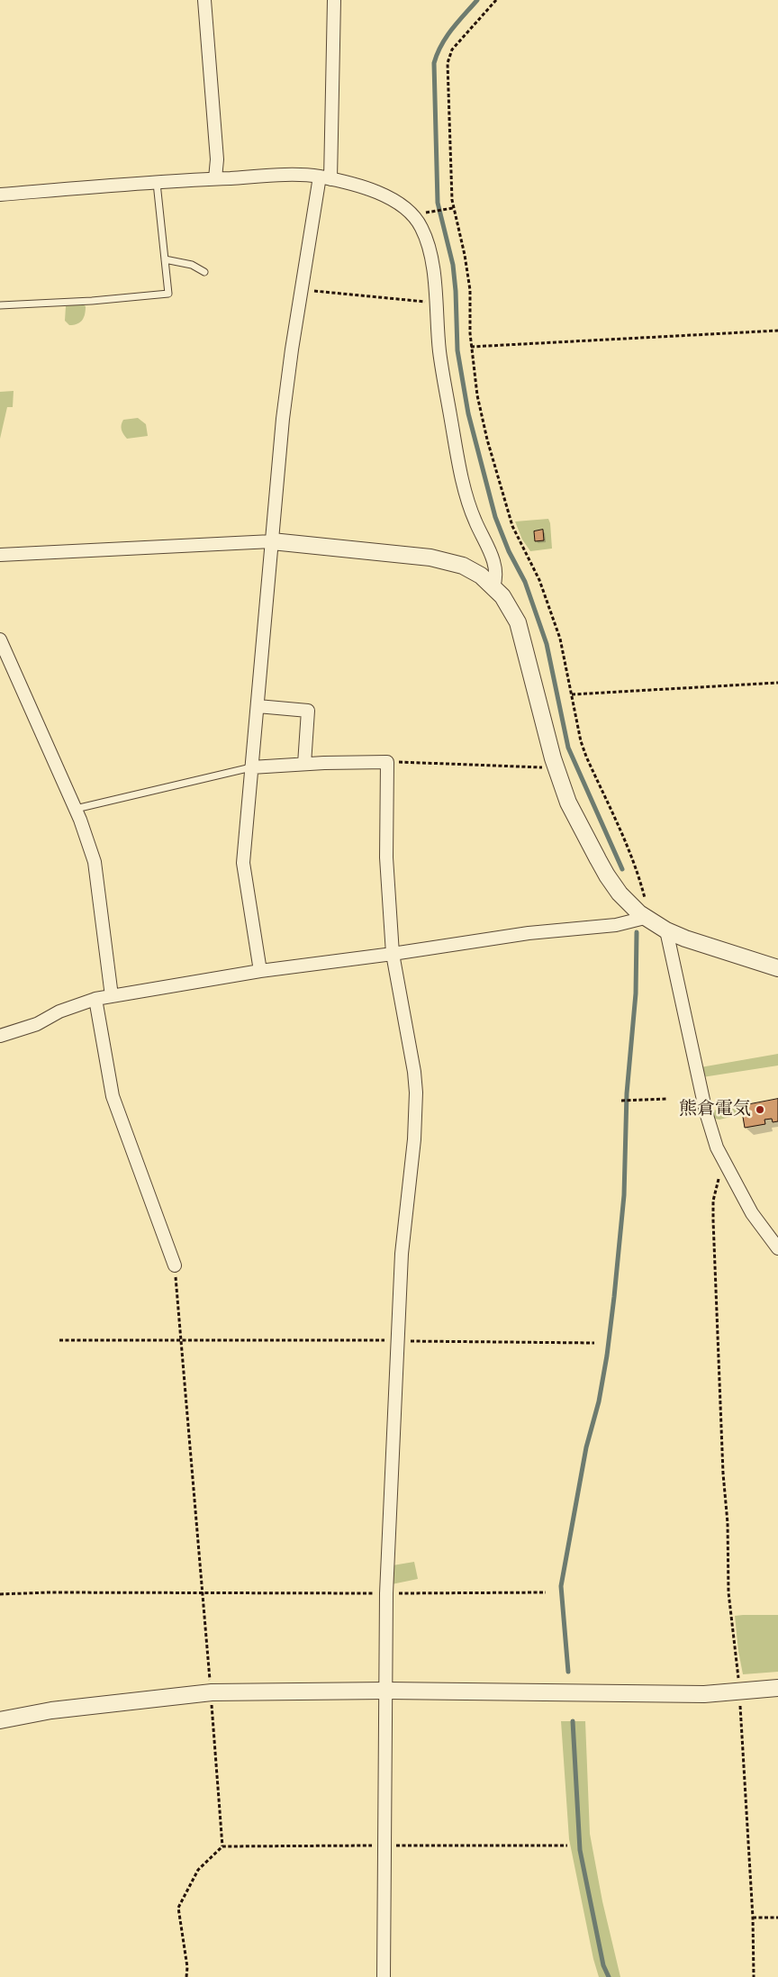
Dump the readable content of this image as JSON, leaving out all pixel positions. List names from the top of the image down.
{
  "places": ["熊倉電気"]
}
